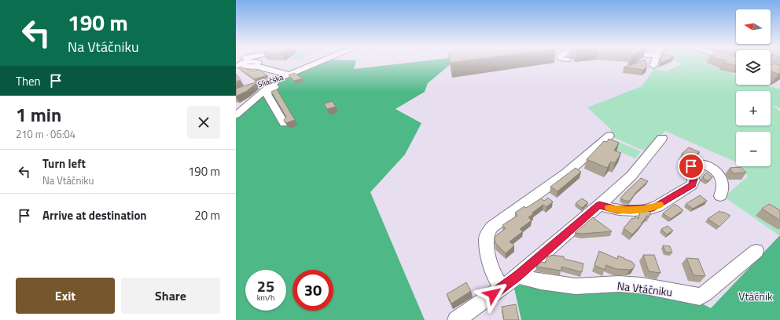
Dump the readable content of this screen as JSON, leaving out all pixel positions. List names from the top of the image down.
{
  "streets": {
    "street": ["Sliačska", "Na Vtáčniku"]
  },
  "parks": ["Vtáčnik"],
  "north": "left",
  "page": {
    "turn": ["190 m", "Na Vtáčniku"],
    "map_buttons": ["+", "−"],
    "then": "Then",
    "heading": ["1 min", "210 m · 06:04"],
    "list": [
      {
        "name": "Turn left",
        "note": "Na Vtáčniku",
        "value": "190 m"
      },
      {
        "name": "Arrive at destination",
        "value": "20 m"
      }
    ],
    "speed": "25 km/h",
    "limit": "30",
    "buttons": ["Exit", "Share"]
  }
}
